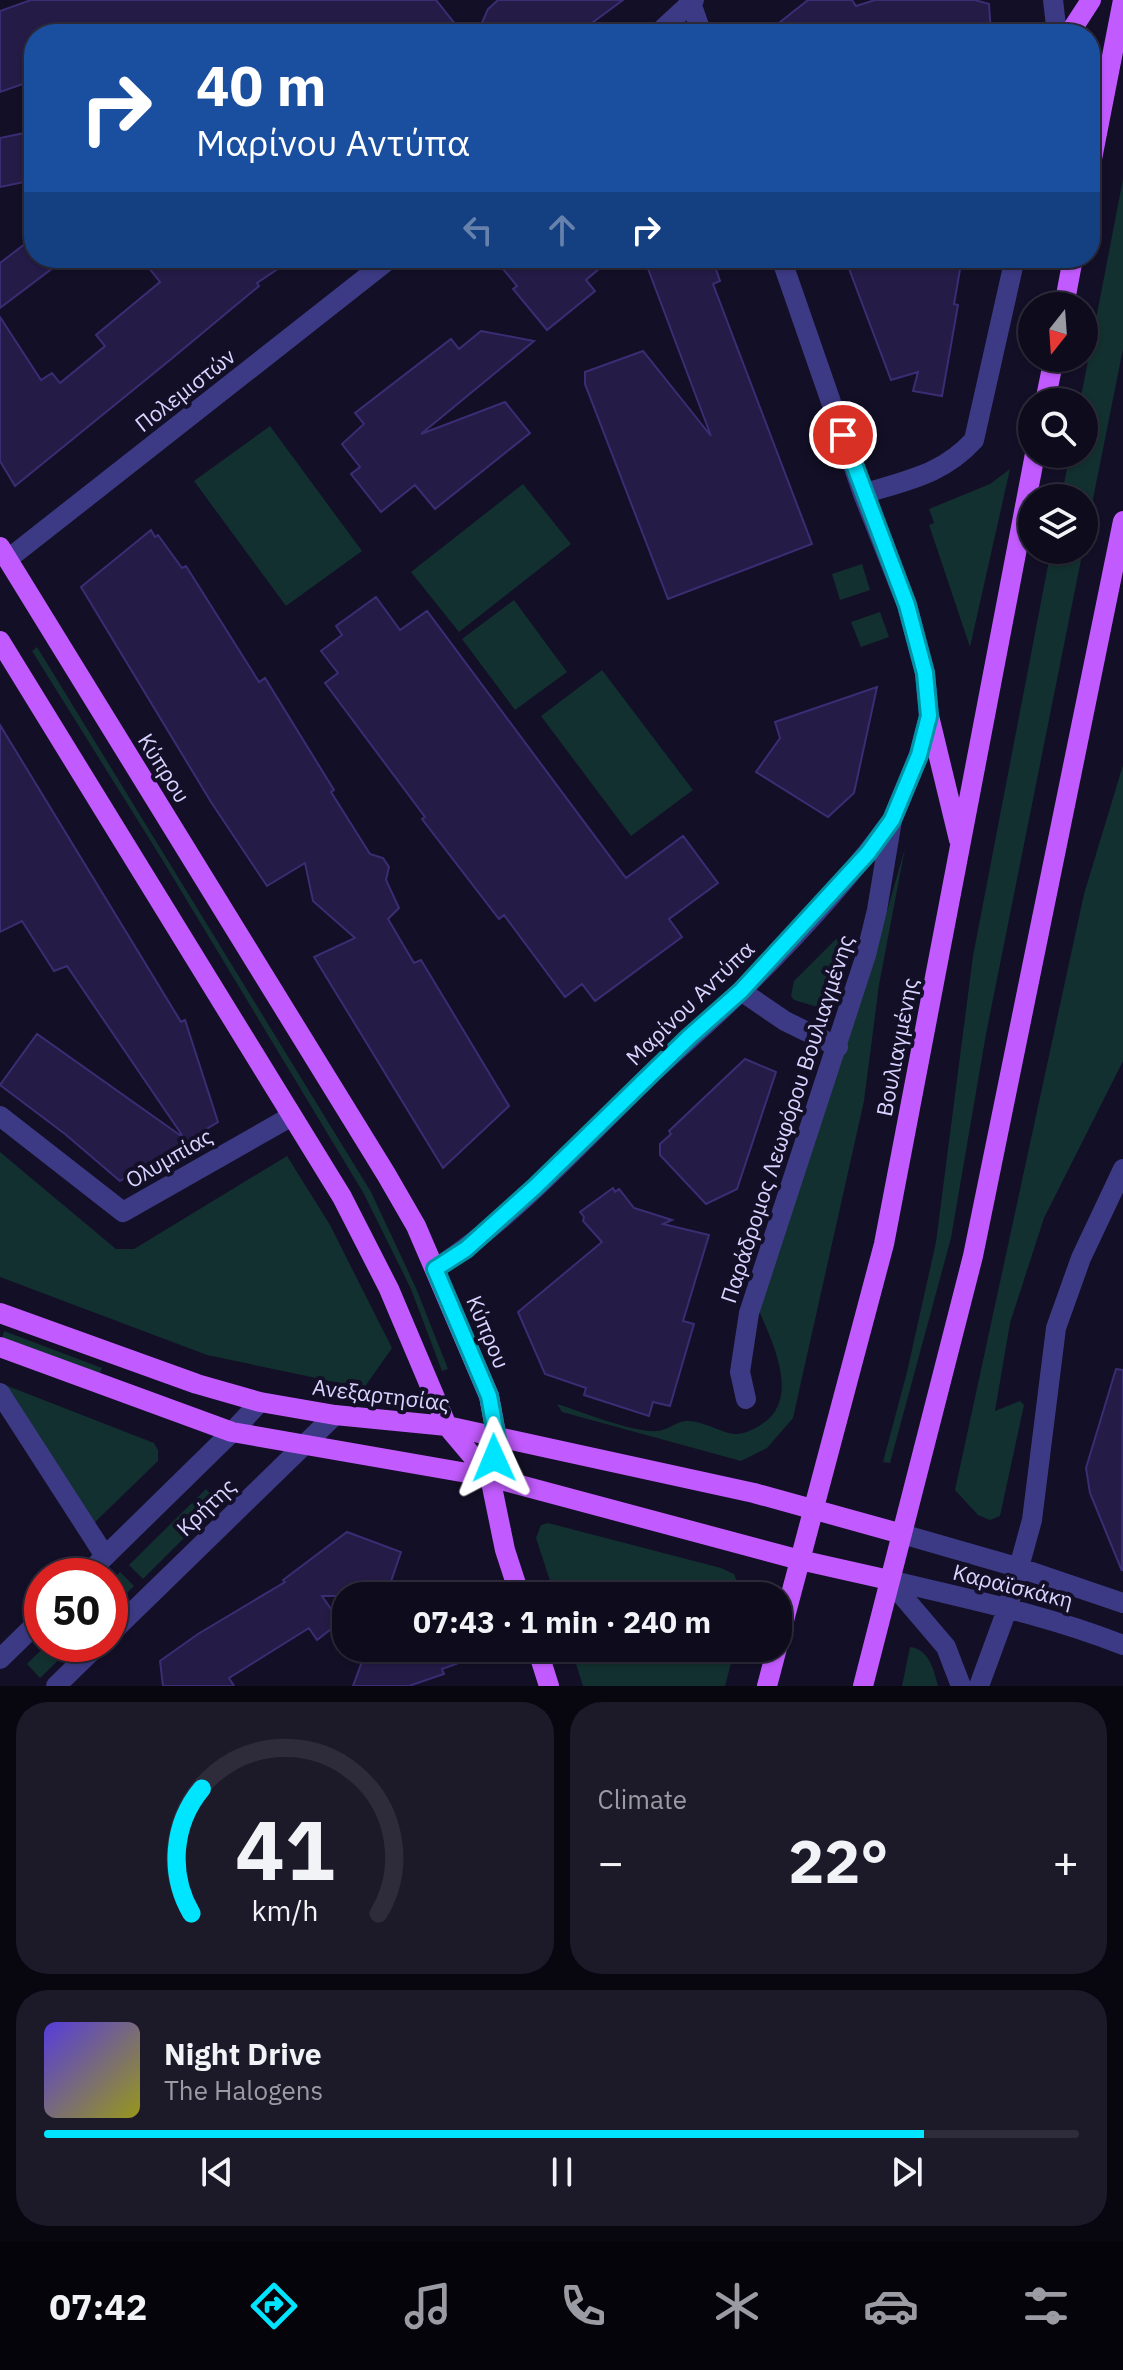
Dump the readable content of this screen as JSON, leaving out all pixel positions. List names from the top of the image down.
{
  "streets": {
    "main road": ["Κύπρου", "Βουλιαγμένης", "Ανεξαρτησίας"],
    "street": [
      "Πολεμιστών",
      "Μαρίνου Αντύπα",
      "Παράδρομος Λεωφόρου Βουλιαγμένης",
      "Ολυμπίας",
      "Κρήτης",
      "Καραϊσκάκη"
    ]
  },
  "crossings": [
    ["Πολεμιστών", "Κύπρου"],
    ["Κύπρου", "Μαρίνου Αντύπα"],
    ["Κύπρου", "Ανεξαρτησίας"],
    ["Μαρίνου Αντύπα", "Παράδρομος Λεωφόρου Βουλιαγμένης"],
    ["Βουλιαγμένης", "Ανεξαρτησίας"],
    ["Ανεξαρτησίας", "Κρήτης"],
    ["Ανεξαρτησίας", "Καραϊσκάκη"]
  ],
  "north": "bottom",
  "page": {
    "turn": ["40 m", "Μαρίνου Αντύπα"],
    "limit": "50",
    "trip": "07:43 · 1 min · 240 m",
    "tile": "Climate",
    "heat": ["−", "22°", "+"],
    "song": ["Night Drive", "The Halogens"],
    "tabs": "07:42",
    "gauge": ["41", "km/h"]
  }
}
